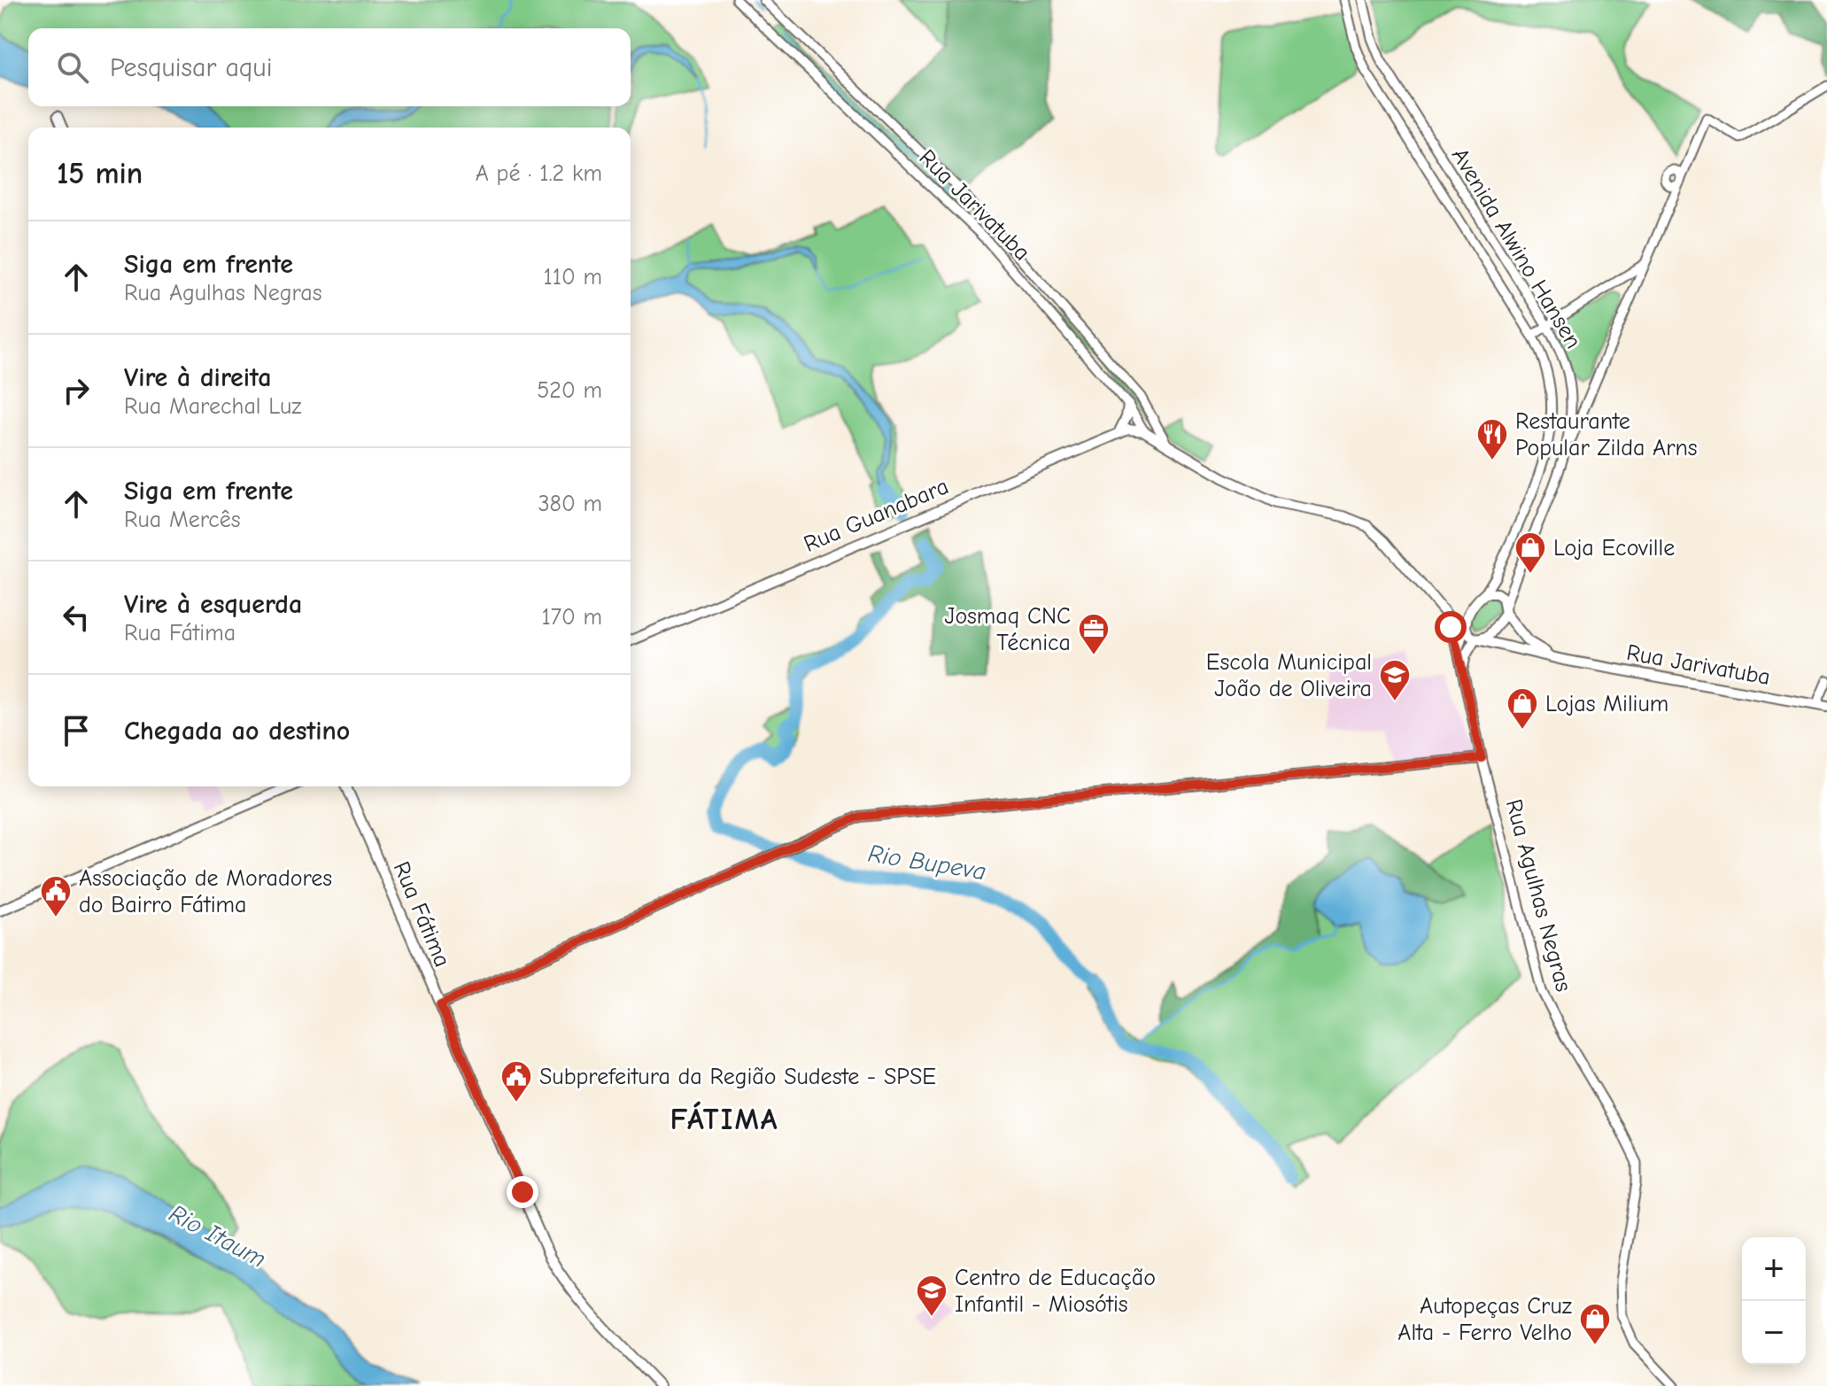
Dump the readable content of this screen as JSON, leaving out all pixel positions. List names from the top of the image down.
{
  "streets": {
    "main road": [
      "Rua Jarivatuba",
      "Rua Guanabara",
      "Rua Agulhas Negras",
      "Rua Fátima"
    ],
    "street": ["Avenida Alwino Hansen"]
  },
  "crossings": [
    ["Rua Jarivatuba", "Avenida Alwino Hansen"],
    ["Rua Jarivatuba", "Rua Guanabara"],
    ["Rua Jarivatuba", "Rua Agulhas Negras"],
    ["Avenida Alwino Hansen", "Rua Agulhas Negras"]
  ],
  "districts": ["FÁTIMA"],
  "water": ["Rio Bupeva", "Rio Itaum"],
  "places": {
    "restaurant": ["Restaurante Popular Zilda Arns"],
    "shop": ["Loja Ecoville", "Lojas Milium", "Autopeças Cruz Alta - Ferro Velho"],
    "office": ["Josmaq CNC Técnica"],
    "school or university": ["Escola Municipal João de Oliveira", "Centro de Educação Infantil - Miosótis"],
    "public building": ["Associação de Moradores do Bairro Fátima", "Subprefeitura da Região Sudeste - SPSE"]
  },
  "page": {
    "search": "Pesquisar aqui",
    "heading": ["15 min", "A pé · 1.2 km"],
    "list": [
      ["Siga em frente", "Rua Agulhas Negras", "110 m"],
      ["Vire à direita", "Rua Marechal Luz", "520 m"],
      ["Siga em frente", "Rua Mercês", "380 m"],
      ["Vire à esquerda", "Rua Fátima", "170 m"],
      "Chegada ao destino"
    ],
    "map_buttons": ["+", "−"]
  }
}
